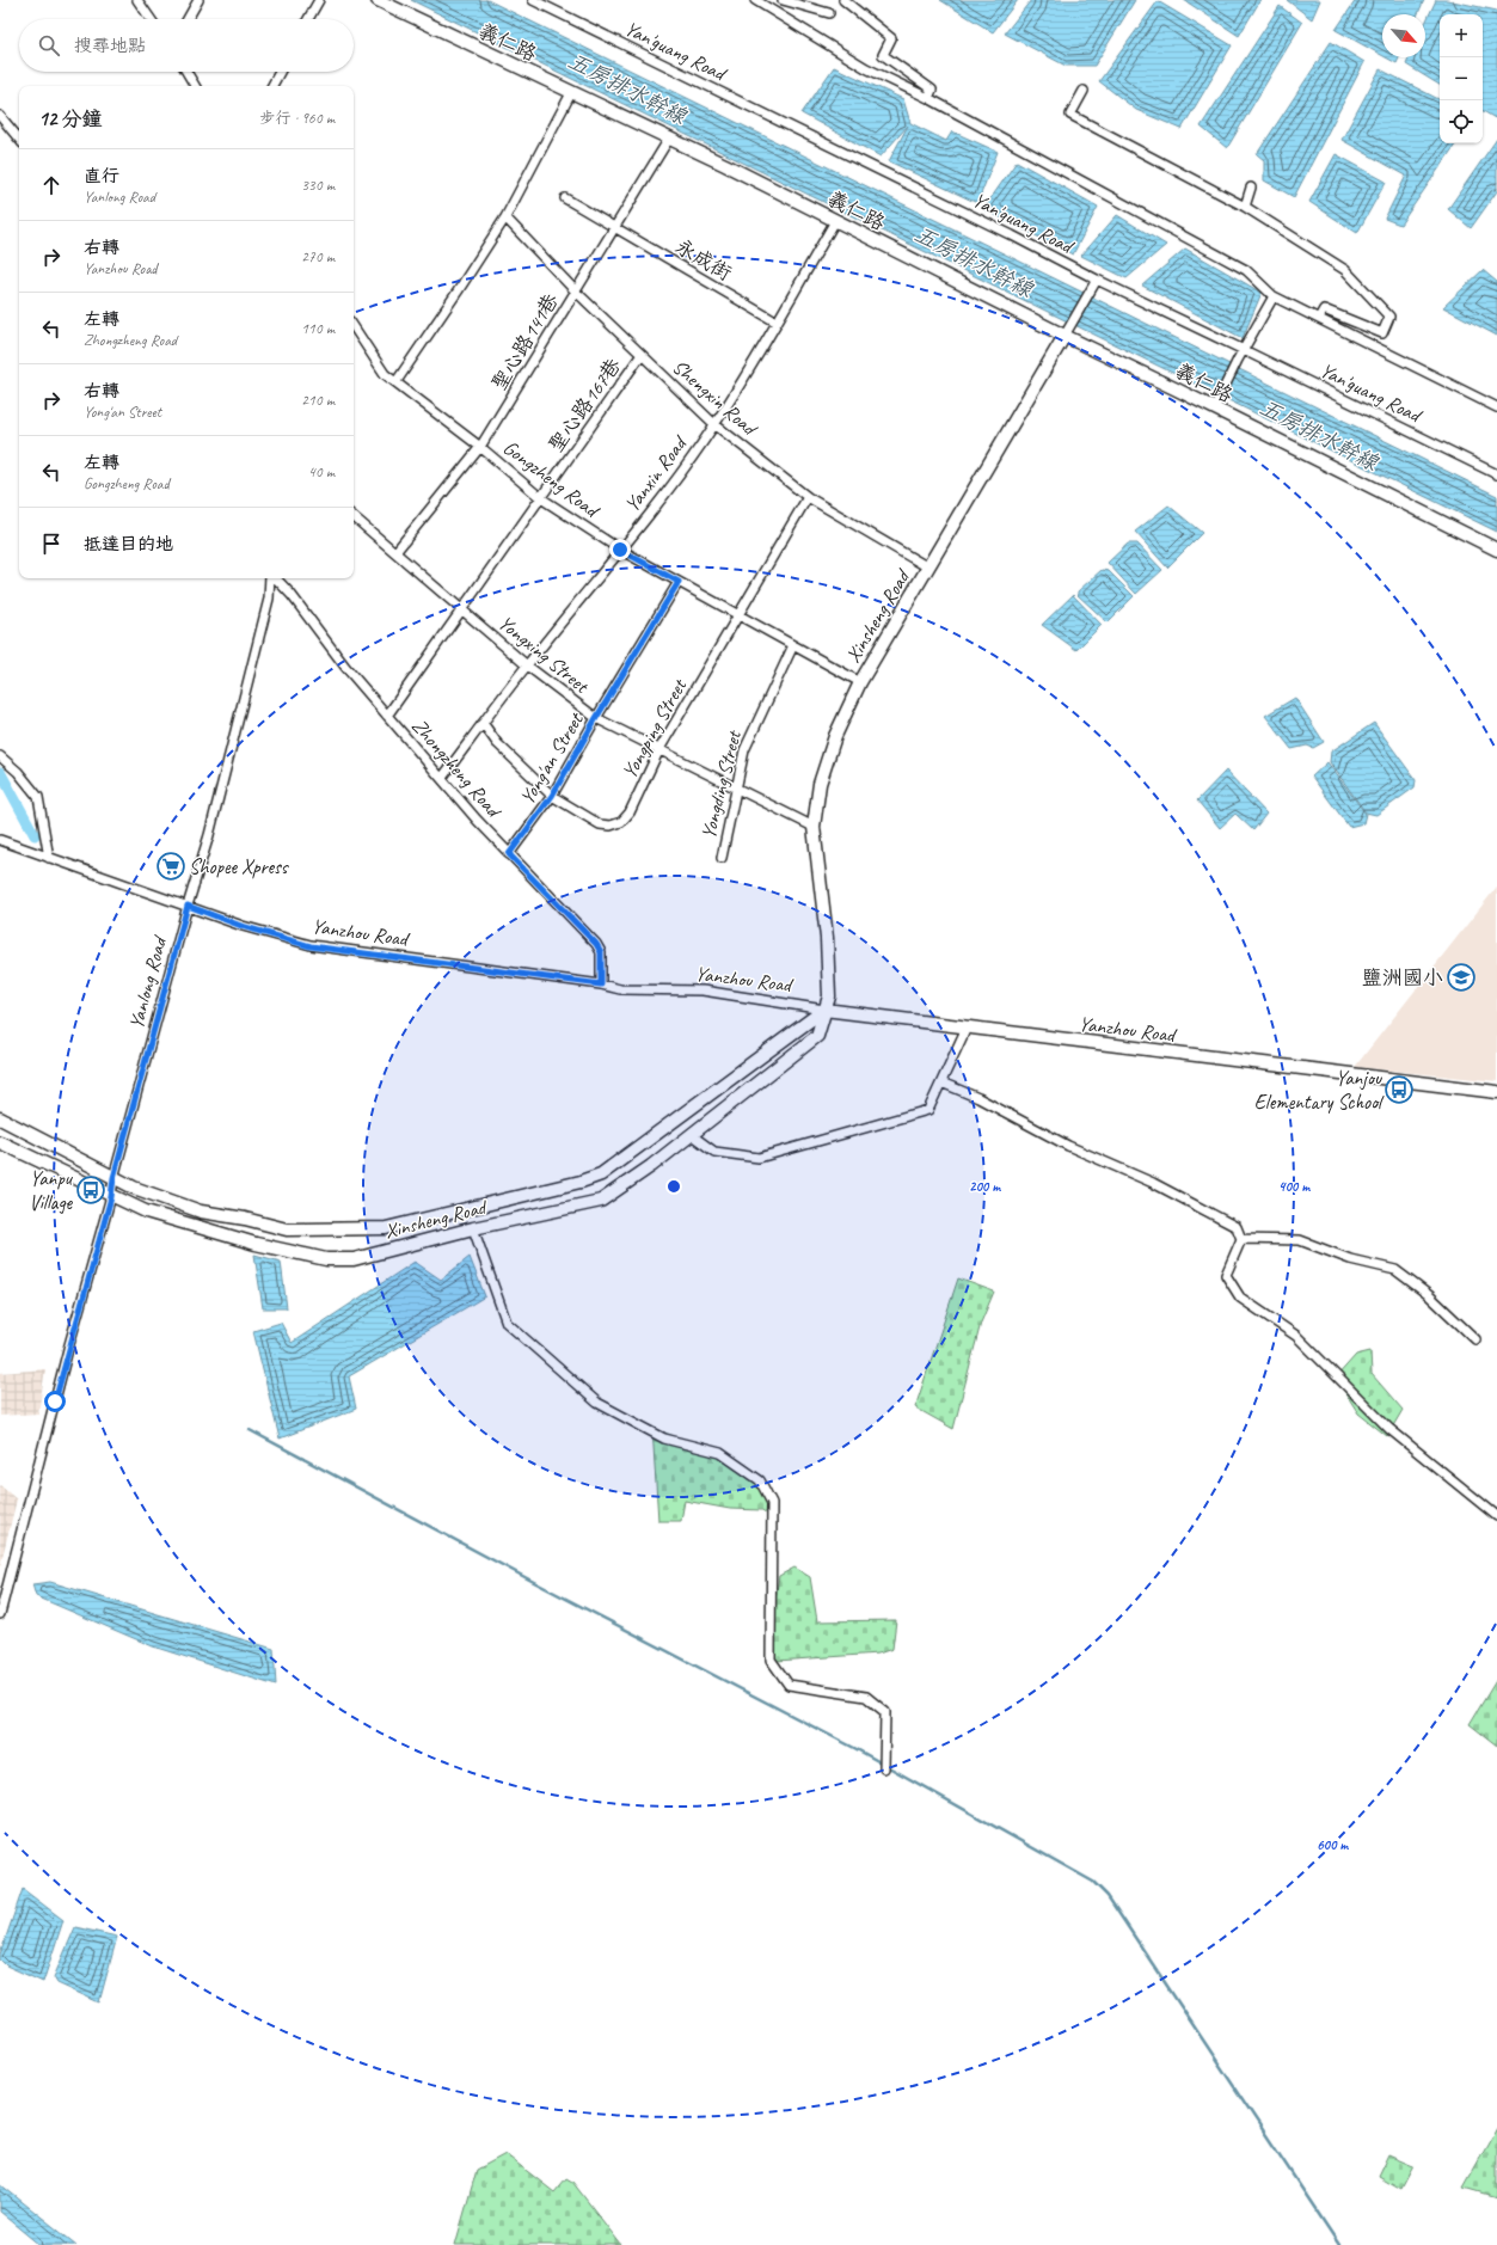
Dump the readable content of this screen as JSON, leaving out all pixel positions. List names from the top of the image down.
{
  "streets": {
    "street": [
      "義仁路",
      "Yan'guang Road",
      "永成街",
      "聖心路141巷",
      "Shengxin Road",
      "聖心路167巷",
      "Yanxin Road",
      "Gongzheng Road",
      "Xinsheng Road",
      "Yongxing Street",
      "Yongping Street",
      "Yong'an Street",
      "Zhongzheng Road",
      "Yongding Street",
      "Yanzhou Road",
      "Yanlong Road"
    ]
  },
  "crossings": [
    ["義仁路", "聖心路141巷"],
    ["義仁路", "Yanxin Road"],
    ["義仁路", "Xinsheng Road"],
    ["Yan'guang Road", "Xinsheng Road"],
    ["永成街", "聖心路141巷"],
    ["永成街", "Yanxin Road"],
    ["聖心路141巷", "Shengxin Road"],
    ["聖心路141巷", "Gongzheng Road"],
    ["聖心路141巷", "Yongxing Street"],
    ["Shengxin Road", "聖心路167巷"],
    ["Shengxin Road", "Yanxin Road"],
    ["Shengxin Road", "Xinsheng Road"],
    ["Shengxin Road", "Yongping Street"],
    ["聖心路167巷", "Gongzheng Road"],
    ["聖心路167巷", "Yongxing Street"],
    ["聖心路167巷", "Zhongzheng Road"],
    ["Yanxin Road", "Gongzheng Road"],
    ["Yanxin Road", "Yongxing Street"],
    ["Yanxin Road", "Yongping Street"],
    ["Yanxin Road", "Zhongzheng Road"],
    ["Gongzheng Road", "Xinsheng Road"],
    ["Gongzheng Road", "Yongping Street"],
    ["Gongzheng Road", "Yong'an Street"],
    ["Gongzheng Road", "Yongding Street"],
    ["Xinsheng Road", "Yongxing Street"],
    ["Xinsheng Road", "Yanzhou Road"],
    ["Xinsheng Road", "Yanlong Road"],
    ["Yongxing Street", "Yongping Street"],
    ["Yongxing Street", "Yong'an Street"],
    ["Yongxing Street", "Yongding Street"],
    ["Yongping Street", "Yong'an Street"],
    ["Yong'an Street", "Zhongzheng Road"],
    ["Zhongzheng Road", "Yanzhou Road"],
    ["Yanzhou Road", "Yanlong Road"]
  ],
  "water": ["五房排水幹線"],
  "places": {
    "supermarket": ["Shopee Xpress"],
    "school or university": ["鹽洲國小"],
    "bus stop": ["Yanjou Elementary School", "Yanpu Village"]
  },
  "north": "bottom right",
  "page": {
    "map_buttons": ["+", "−"],
    "search": "搜尋地點",
    "heading": ["12 分鐘", "步行 · 960 m"],
    "list": [
      ["直行", "Yanlong Road", "330 m"],
      ["右轉", "Yanzhou Road", "270 m"],
      ["左轉", "Zhongzheng Road", "110 m"],
      ["右轉", "Yong'an Street", "210 m"],
      ["左轉", "Gongzheng Road", "40 m"],
      "抵達目的地"
    ]
  },
  "rings": ["200 m", "400 m", "600 m"]
}
